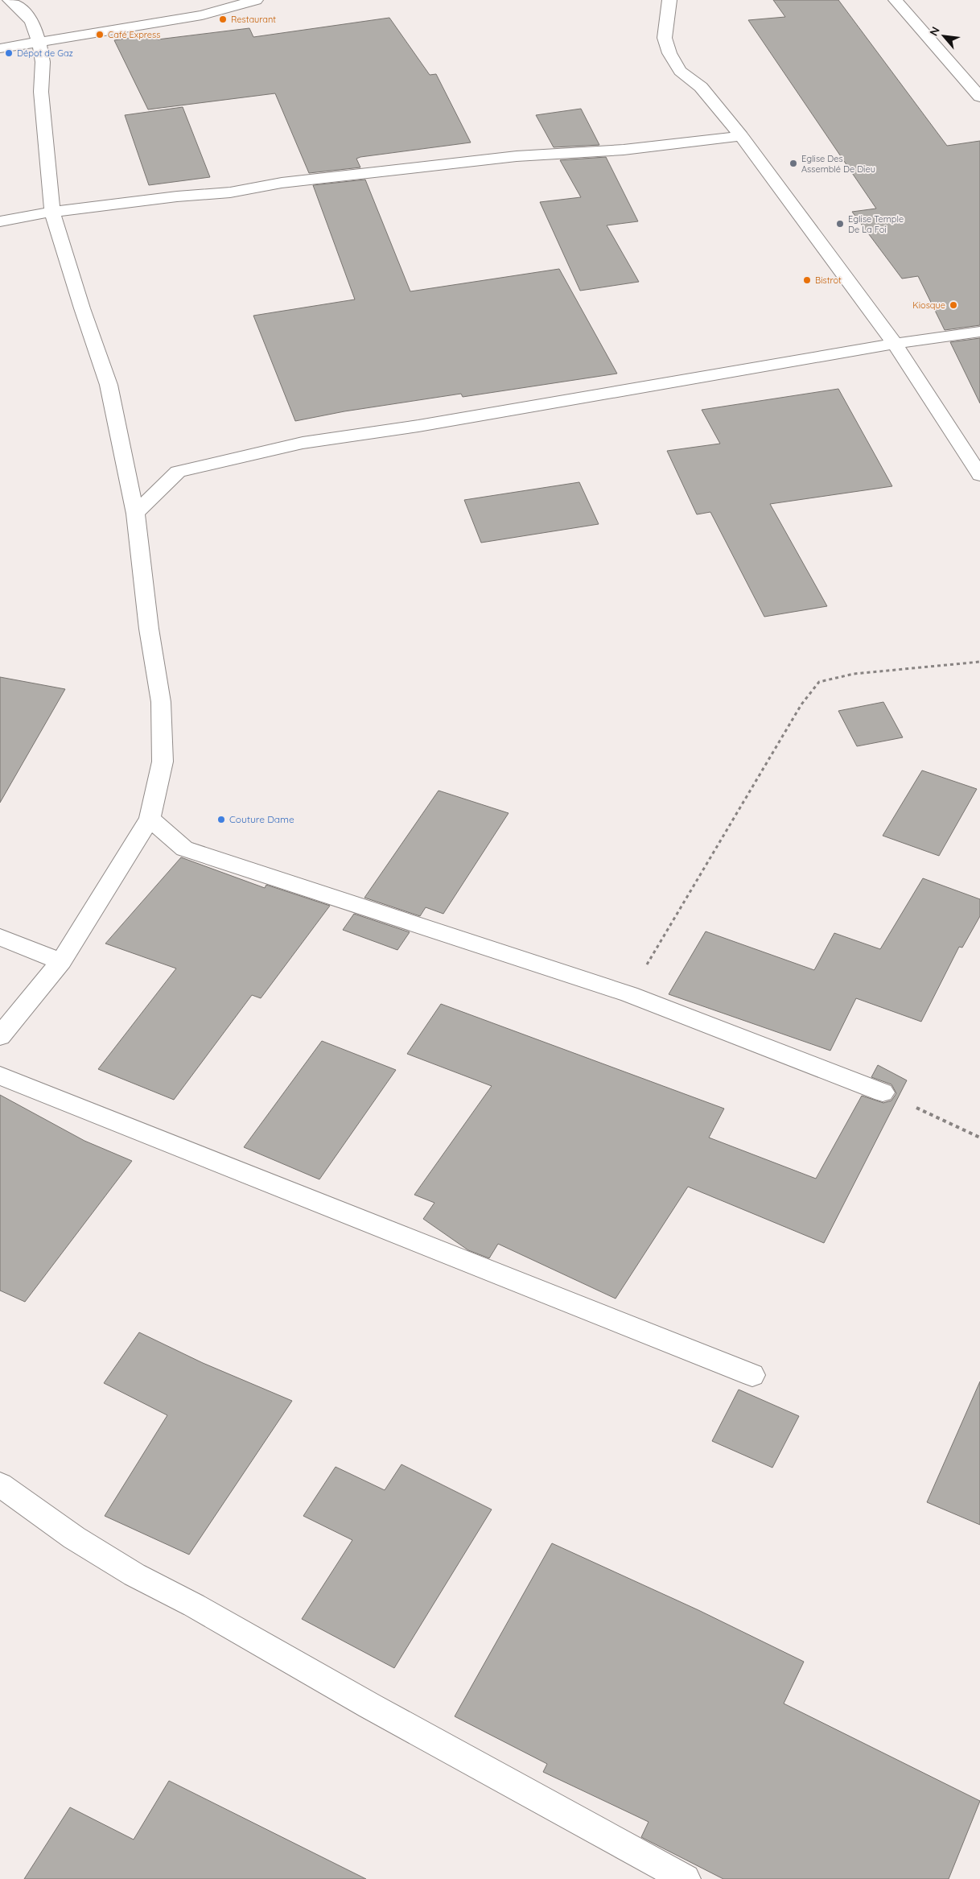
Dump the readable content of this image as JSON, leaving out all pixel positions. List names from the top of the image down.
{
  "places": [
    "Restaurant",
    "Café Express",
    "Dépot de Gaz",
    "Eglise Des Assemblé De Dieu",
    "Eglise Temple De La Foi",
    "Bistrot",
    "Kiosque",
    "Couture Dame"
  ],
  "north": "top left"
}
